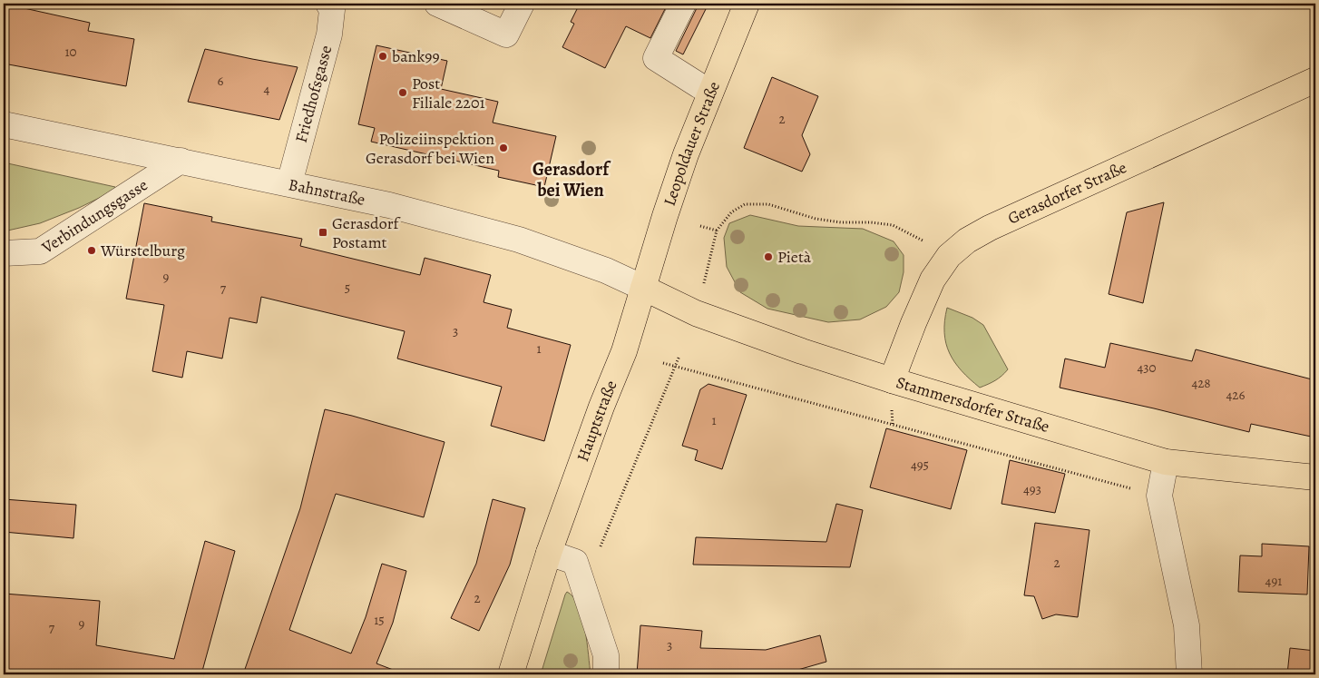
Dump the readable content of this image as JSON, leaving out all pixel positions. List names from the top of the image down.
{
  "streets": {
    "main road": [
      "Leopoldauer Straße",
      "Gerasdorfer Straße",
      "Stammersdorfer Straße",
      "Hauptstraße"
    ],
    "street": ["Friedhofsgasse", "Bahnstraße", "Verbindungsgasse"]
  },
  "crossings": [
    ["Friedhofsgasse", "Bahnstraße"],
    ["Leopoldauer Straße", "Bahnstraße"],
    ["Leopoldauer Straße", "Stammersdorfer Straße"],
    ["Leopoldauer Straße", "Hauptstraße"],
    ["Bahnstraße", "Verbindungsgasse"],
    ["Bahnstraße", "Stammersdorfer Straße"],
    ["Bahnstraße", "Hauptstraße"],
    ["Gerasdorfer Straße", "Stammersdorfer Straße"],
    ["Stammersdorfer Straße", "Hauptstraße"]
  ],
  "districts": ["Gerasdorf bei Wien"],
  "places": {
    "other": [
      "bank99",
      "Post Filiale 2201",
      "Polizeiinspektion Gerasdorf bei Wien",
      "Würstelburg",
      "Pietà"
    ],
    "transit": ["Gerasdorf Postamt"]
  },
  "house_numbers": [
    "10",
    "6",
    "4",
    "2",
    "9",
    "5",
    "7",
    "3",
    "1",
    "430",
    "428",
    "426",
    "1",
    "495",
    "493",
    "2",
    "491",
    "2",
    "15",
    "9",
    "7",
    "3"
  ]
}
